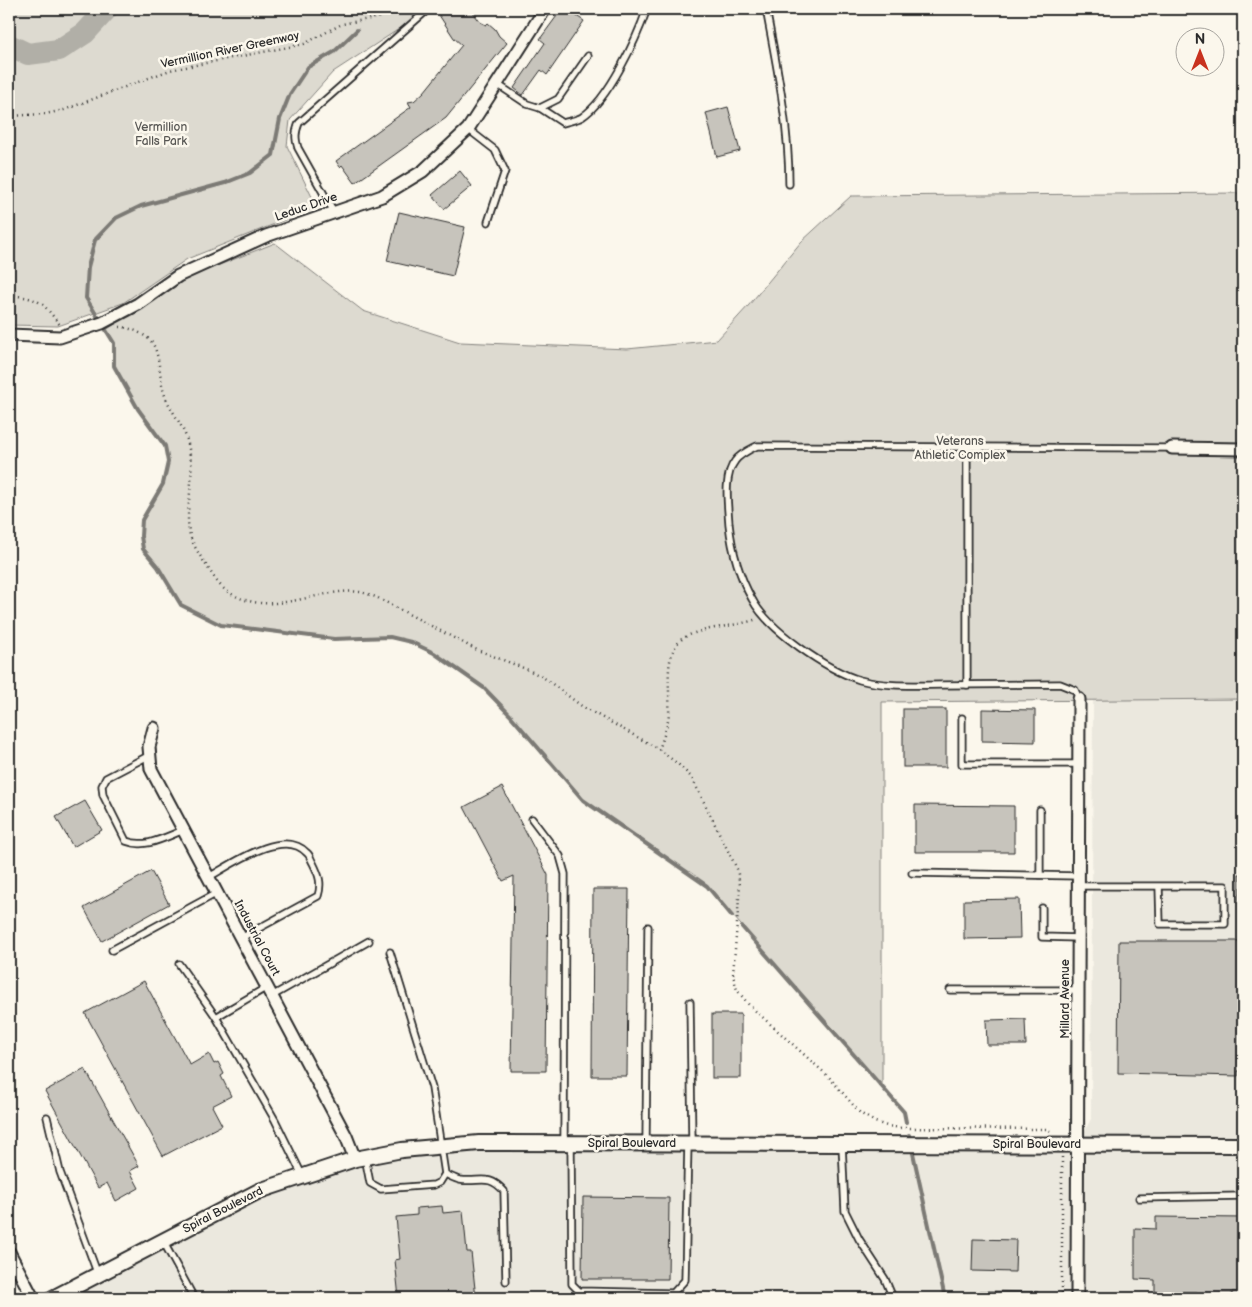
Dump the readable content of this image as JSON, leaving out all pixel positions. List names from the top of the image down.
{
  "streets": {
    "street": [
      "Leduc Drive",
      "Industrial Court",
      "Millard Avenue",
      "Spiral Boulevard"
    ],
    "path": ["Vermillion River Greenway"]
  },
  "crossings": [
    ["Industrial Court", "Spiral Boulevard"],
    ["Millard Avenue", "Spiral Boulevard"]
  ],
  "parks": ["Vermillion Falls Park", "Veterans Athletic Complex"],
  "north": "top"
}
